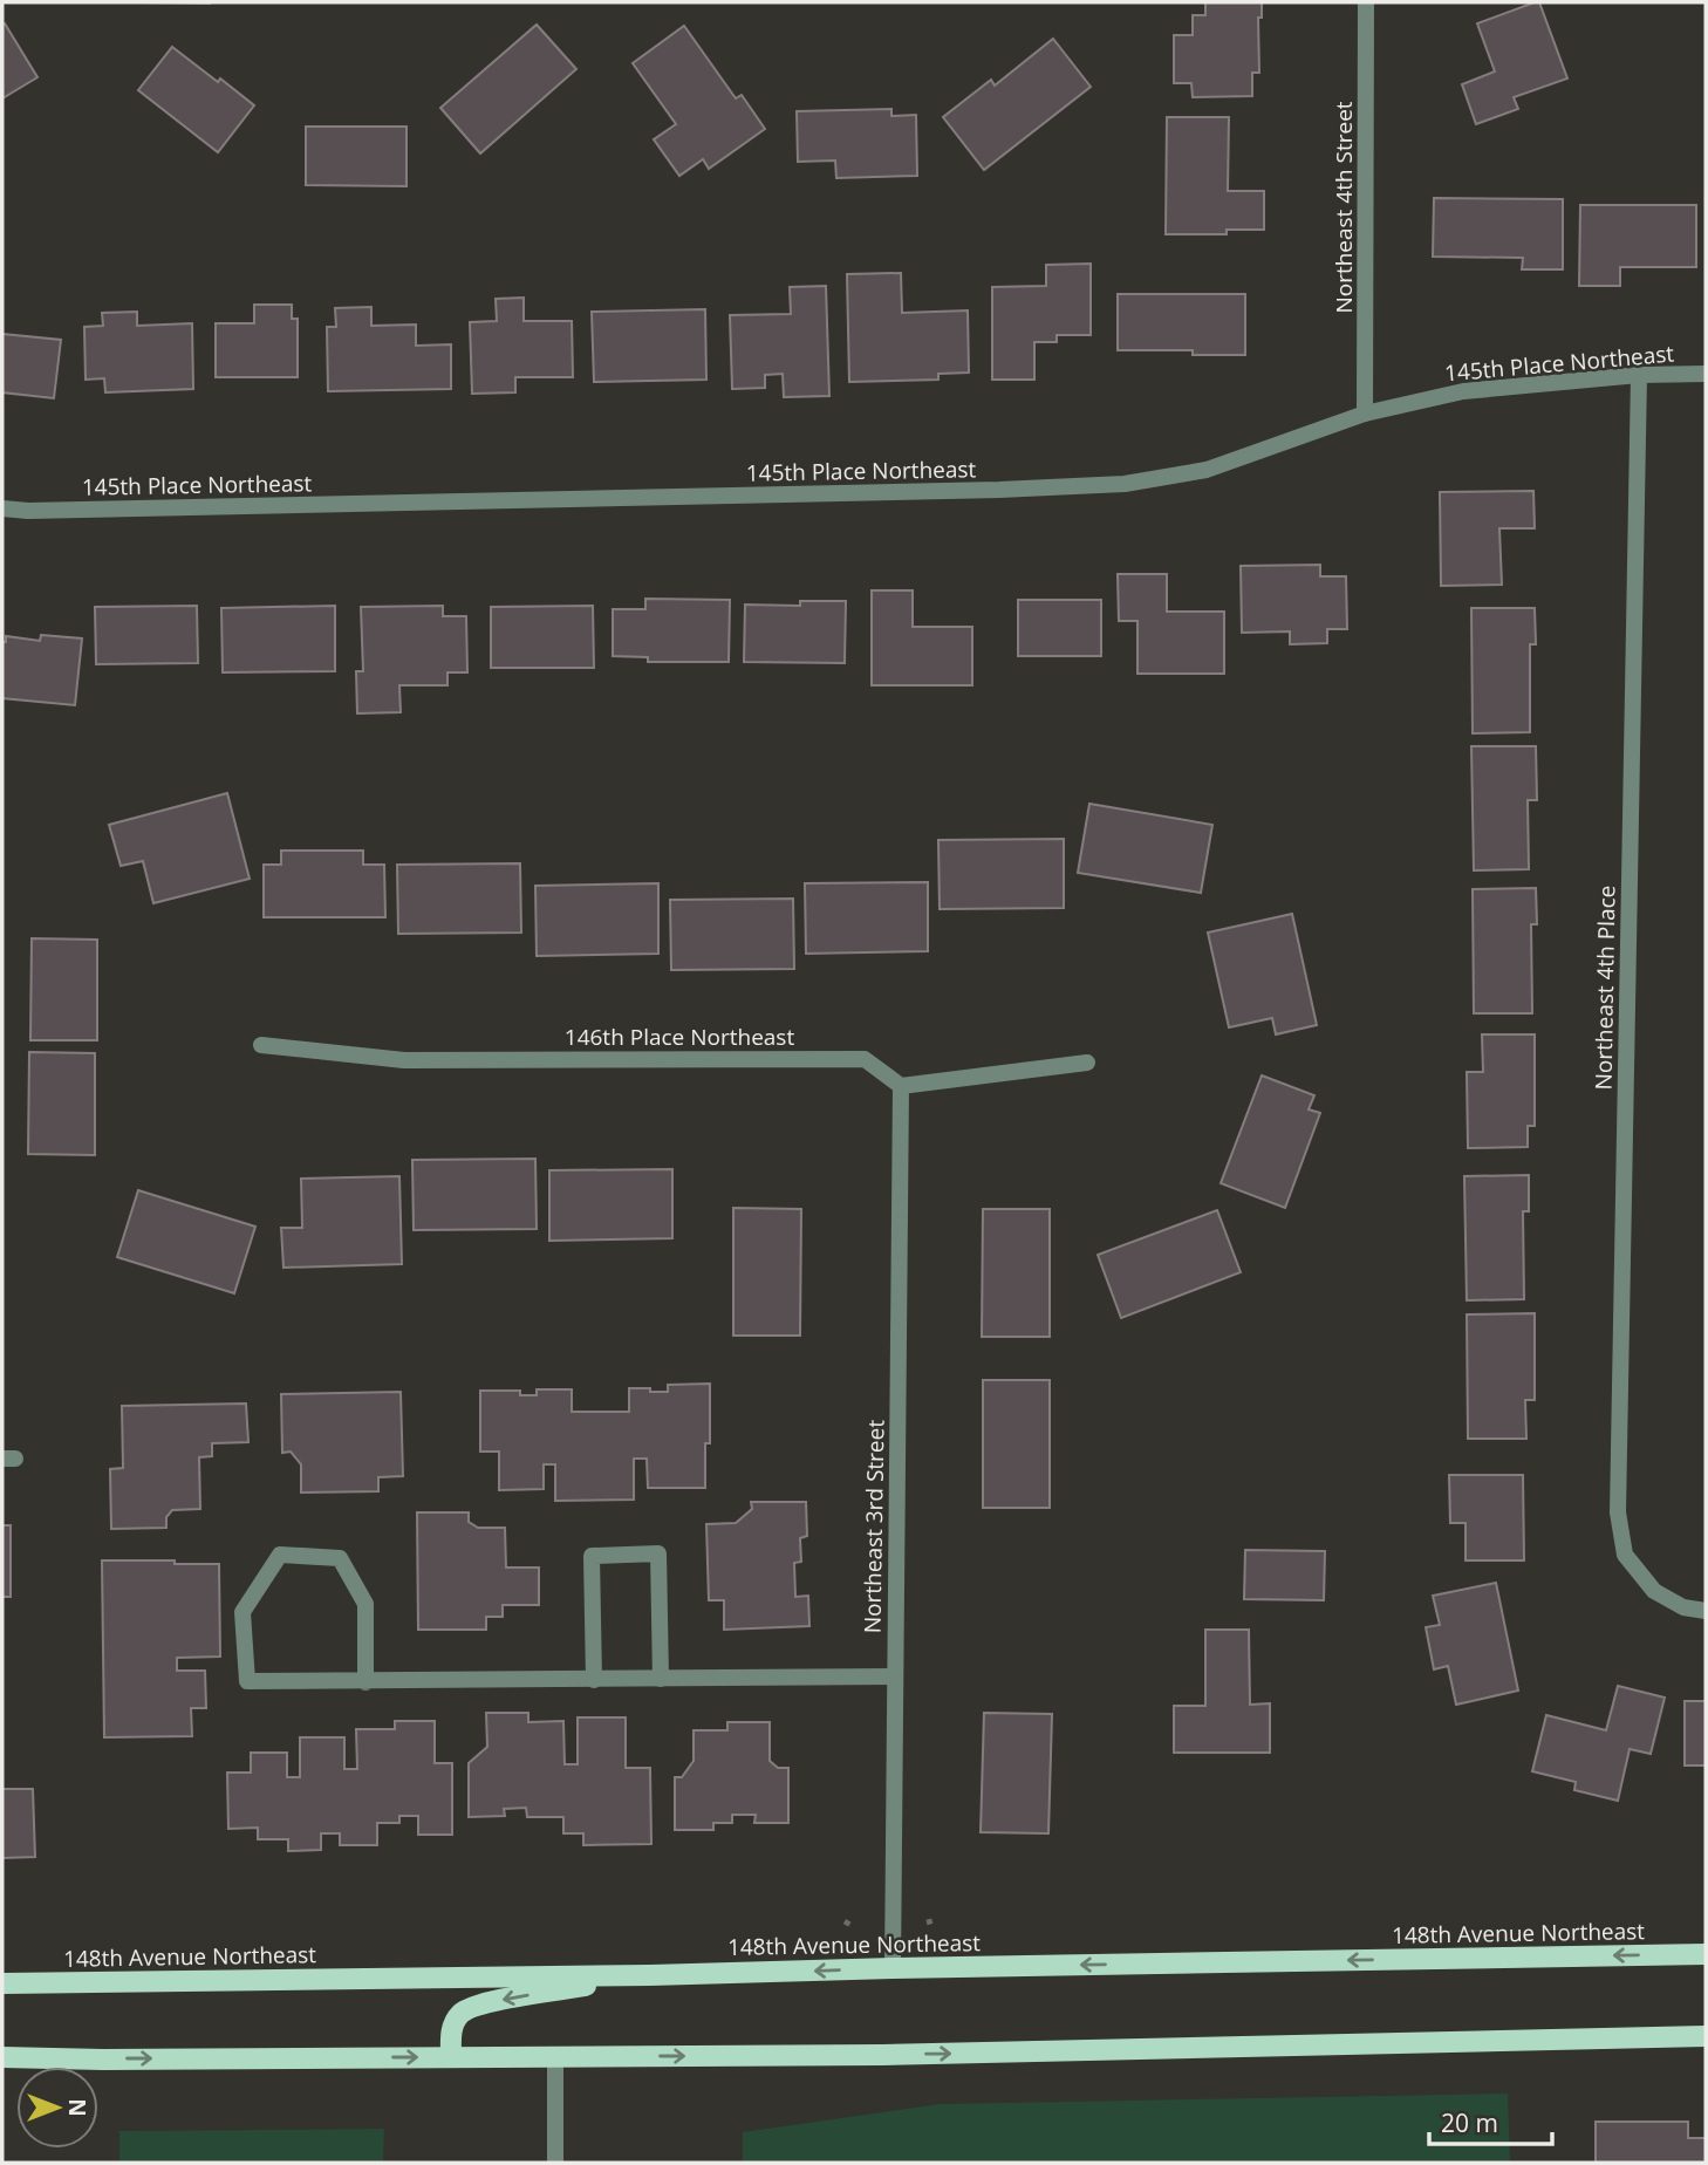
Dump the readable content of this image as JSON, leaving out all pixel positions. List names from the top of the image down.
{
  "streets": {
    "main road": ["148th Avenue Northeast"],
    "street": [
      "Northeast 4th Street",
      "145th Place Northeast",
      "Northeast 4th Place",
      "146th Place Northeast",
      "Northeast 3rd Street"
    ]
  },
  "crossings": [
    ["Northeast 4th Street", "145th Place Northeast"],
    ["145th Place Northeast", "Northeast 4th Place"],
    ["146th Place Northeast", "Northeast 3rd Street"],
    ["Northeast 3rd Street", "148th Avenue Northeast"]
  ],
  "scale_bar": "20 m",
  "north": "right"
}
